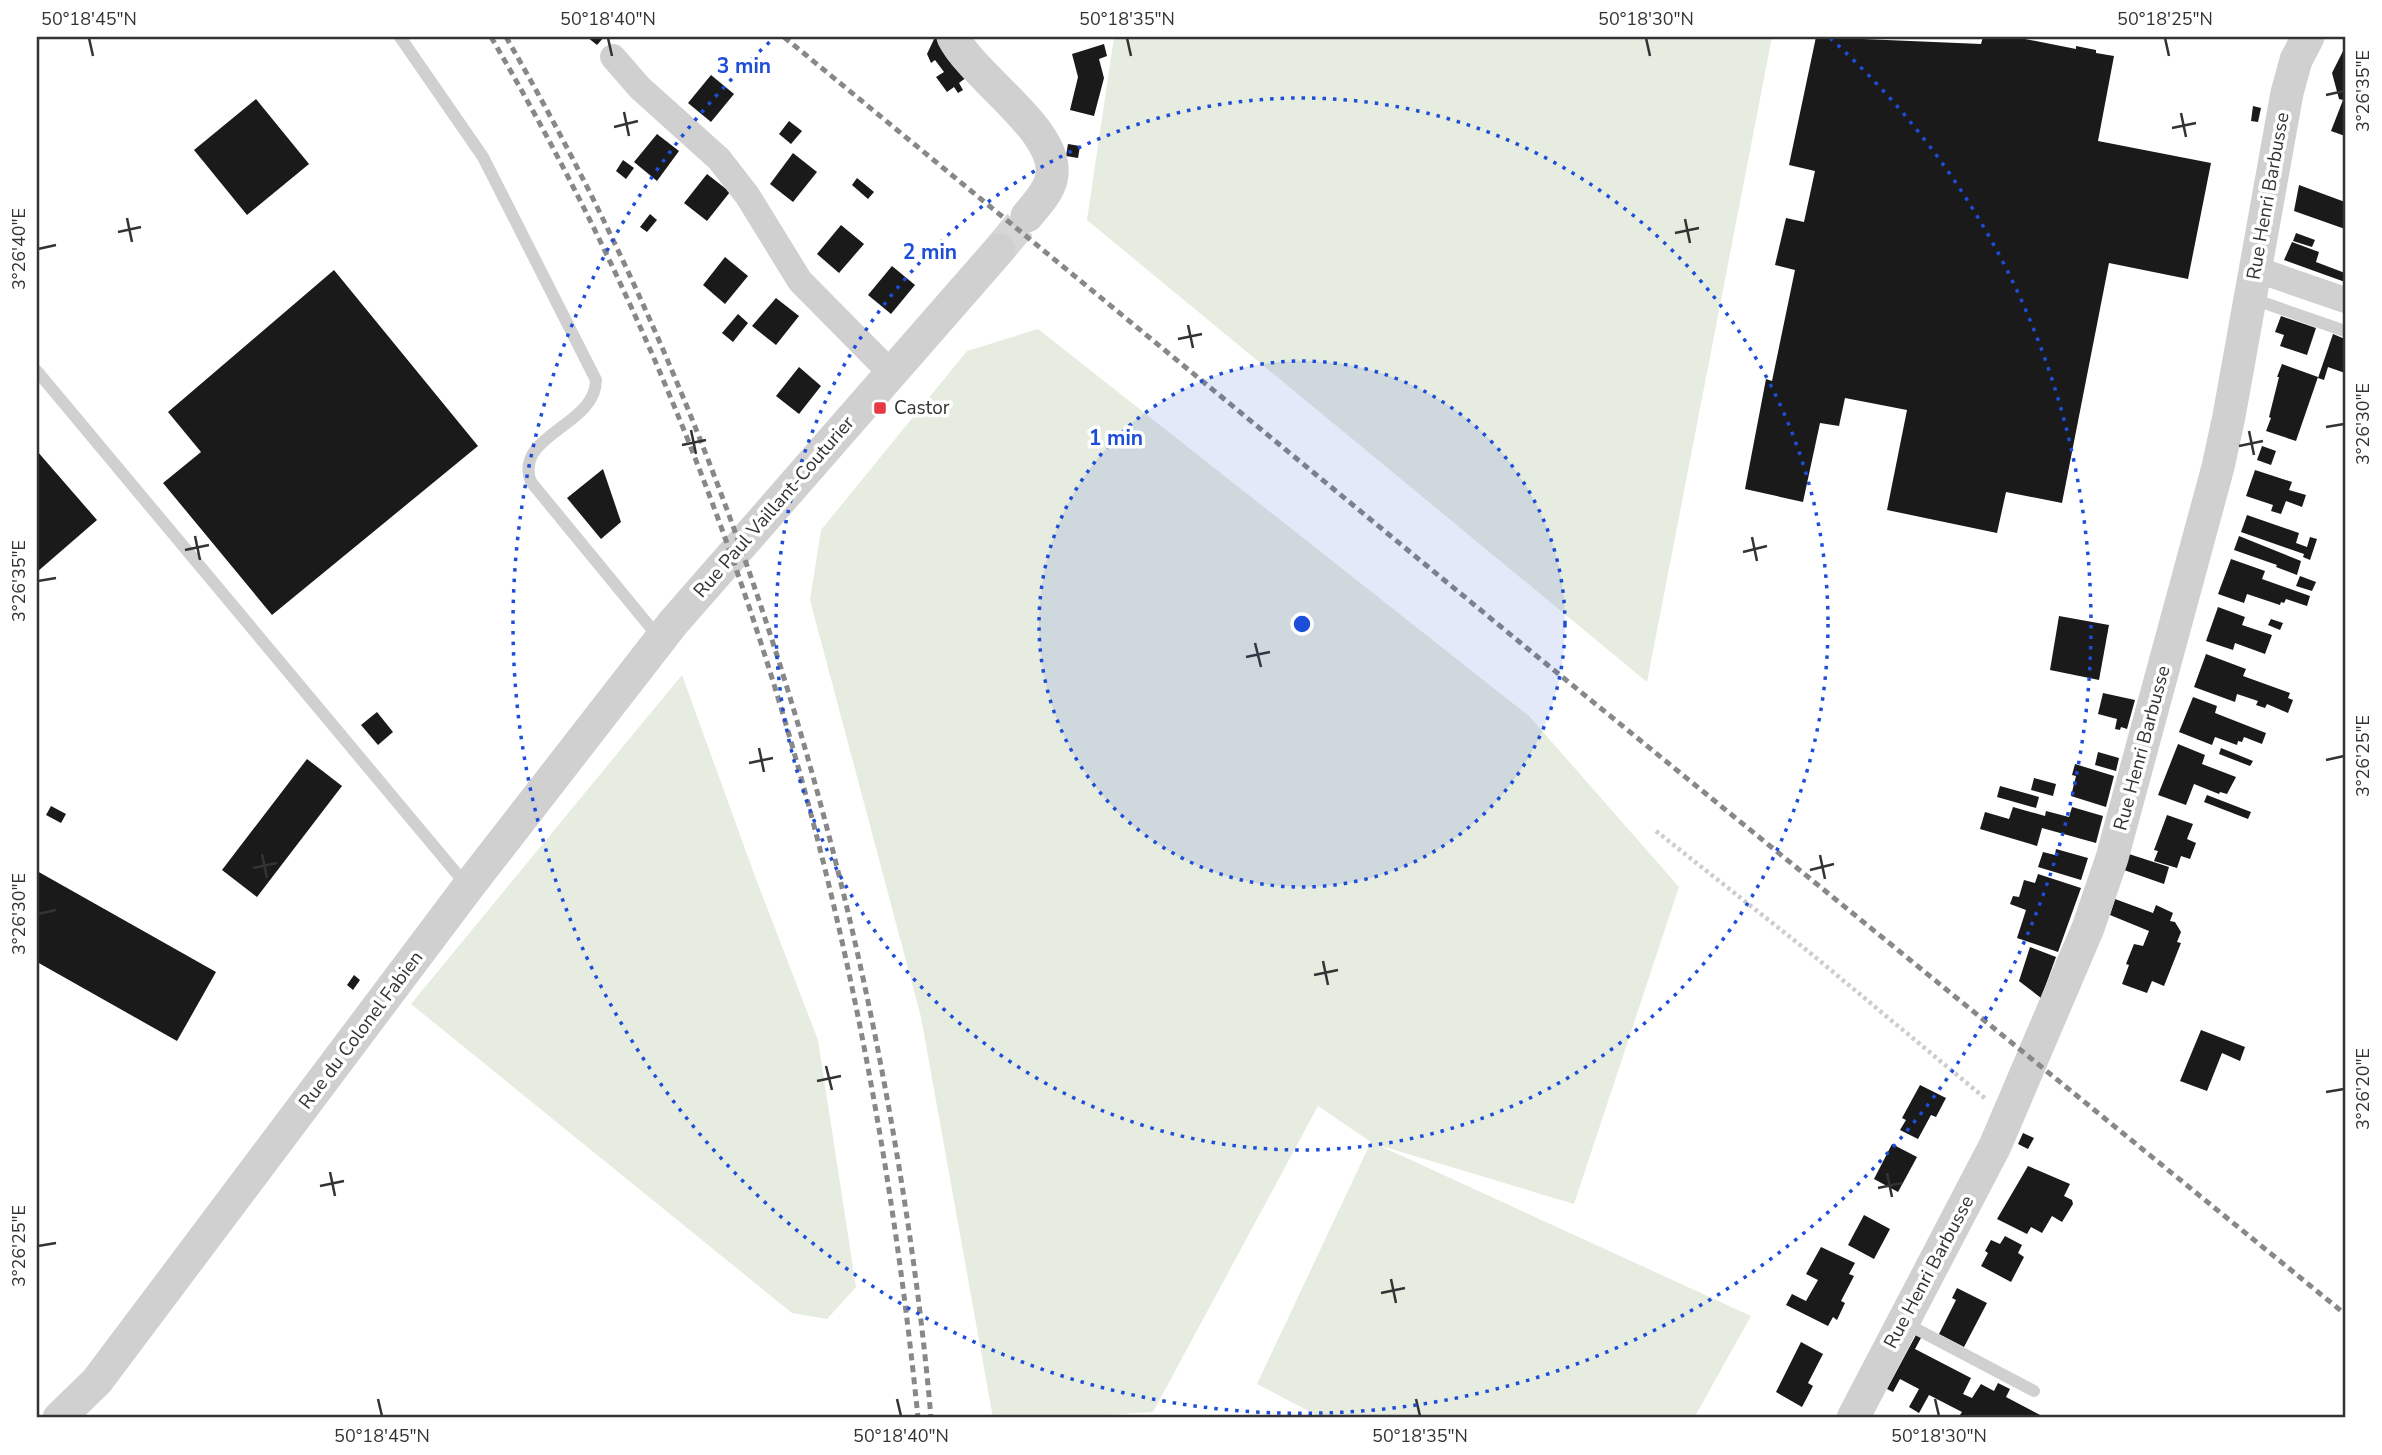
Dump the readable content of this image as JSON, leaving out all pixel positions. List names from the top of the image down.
{
  "streets": {
    "street": ["Rue Henri Barbusse", "Rue Paul Vaillant-Couturier", "Rue du Colonel Fabien"]
  },
  "crossings": [
    ["Rue Paul Vaillant-Couturier", "Rue du Colonel Fabien"]
  ],
  "places": {
    "transit": ["Castor"]
  },
  "coordinates": [
    "50°18'45\"N",
    "50°18'40\"N",
    "50°18'35\"N",
    "50°18'30\"N",
    "50°18'25\"N",
    "3°26'35\"E",
    "3°26'40\"E",
    "3°26'30\"E",
    "3°26'25\"E",
    "3°26'20\"E"
  ],
  "rings": ["3 min", "2 min", "1 min"]
}
